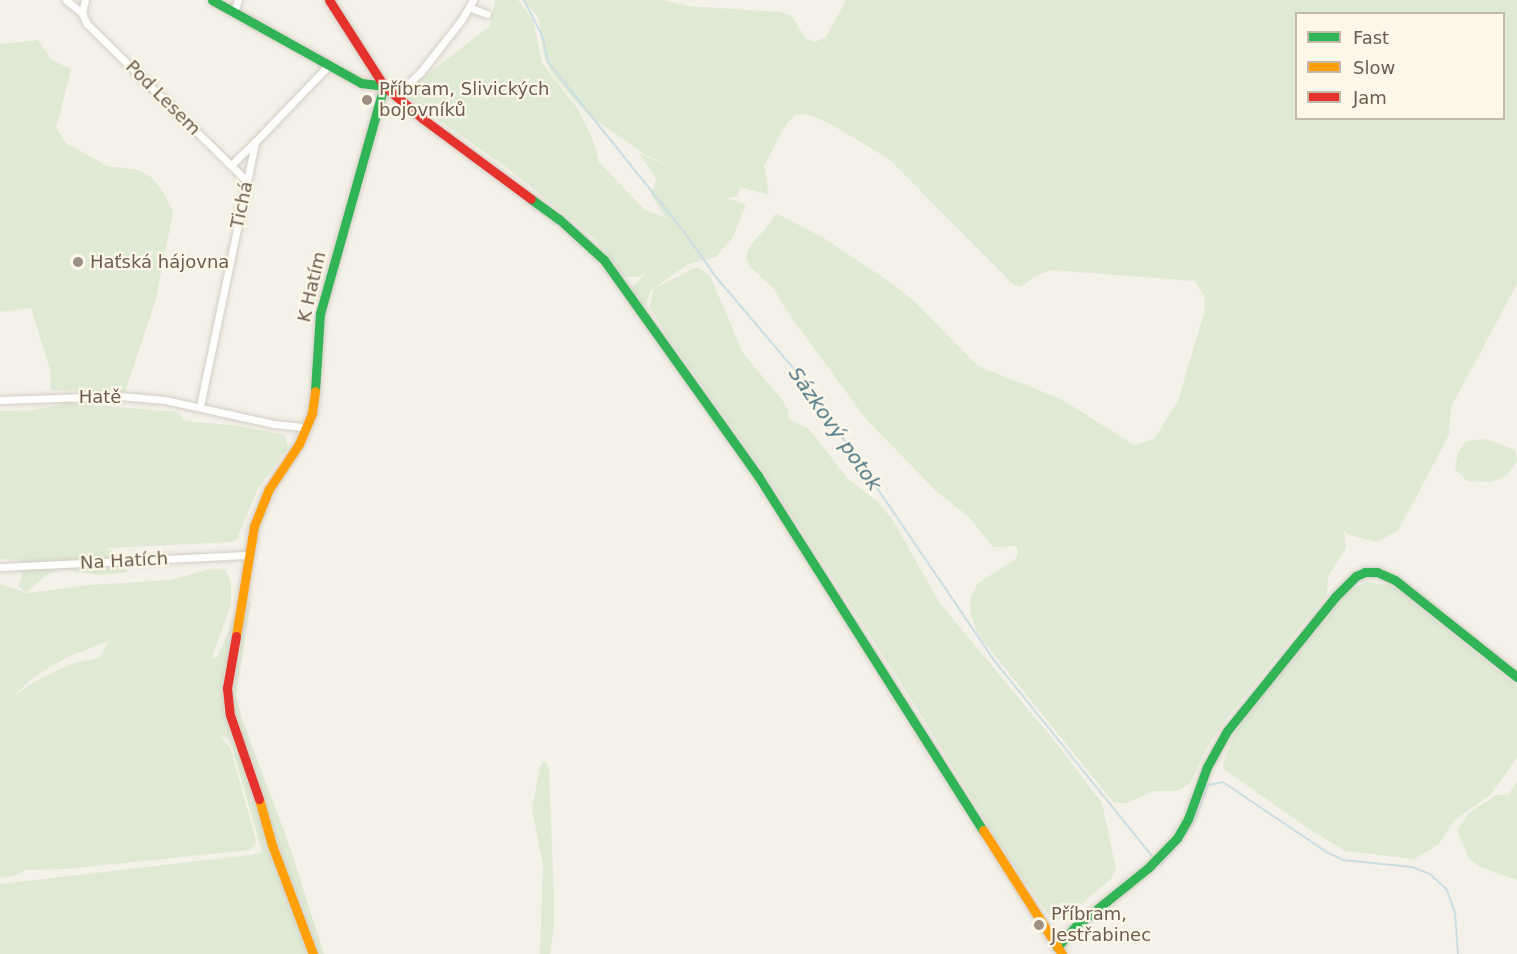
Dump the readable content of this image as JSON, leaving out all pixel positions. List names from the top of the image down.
{
  "streets": {
    "street": [
      "Pod Lesem",
      "Tichá",
      "K Hatím",
      "Hatě",
      "Na Hatích"
    ]
  },
  "crossings": [
    ["Pod Lesem", "Tichá"],
    ["Tichá", "Hatě"],
    ["K Hatím", "Na Hatích"]
  ],
  "water": ["Sázkový potok"],
  "places": ["Příbram, Slivických bojovníků", "Haťská hájovna", "Příbram, Jestřabinec"],
  "legend": ["Fast", "Slow", "Jam"]
}
